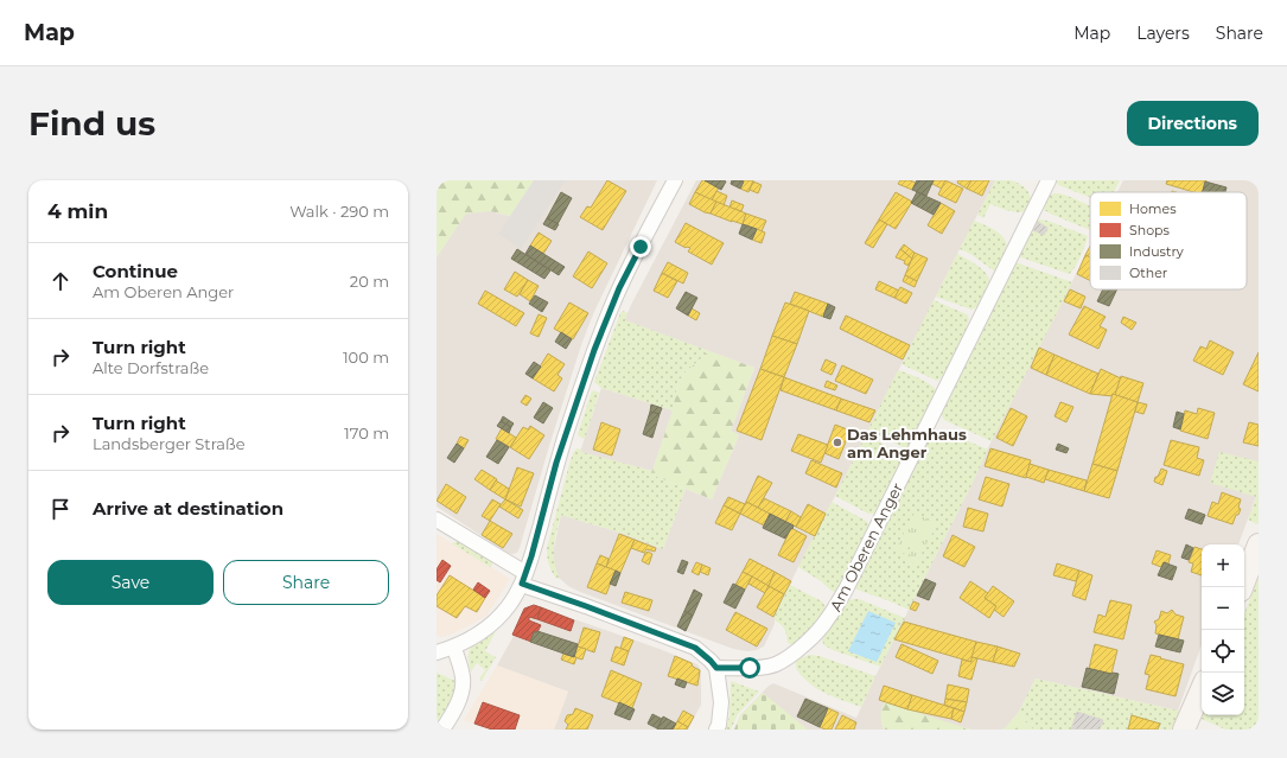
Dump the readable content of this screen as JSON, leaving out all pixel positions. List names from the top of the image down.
{
  "streets": {
    "street": ["Am Oberen Anger"]
  },
  "places": ["Das Lehmhaus am Anger"],
  "legend": [
    "Homes",
    "Shops",
    "Industry",
    "Other"
  ],
  "page": {
    "header": "Map",
    "nav": ["Map", "Layers", "Share"],
    "buttons": [
      "Directions",
      ["Save", "Share"]
    ],
    "title": "Find us",
    "heading": ["4 min", "Walk · 290 m"],
    "list": [
      ["Continue", "Am Oberen Anger", "20 m"],
      ["Turn right", "Alte Dorfstraße", "100 m"],
      ["Turn right", "Landsberger Straße", "170 m"],
      "Arrive at destination"
    ],
    "map_buttons": ["+", "−"]
  }
}
